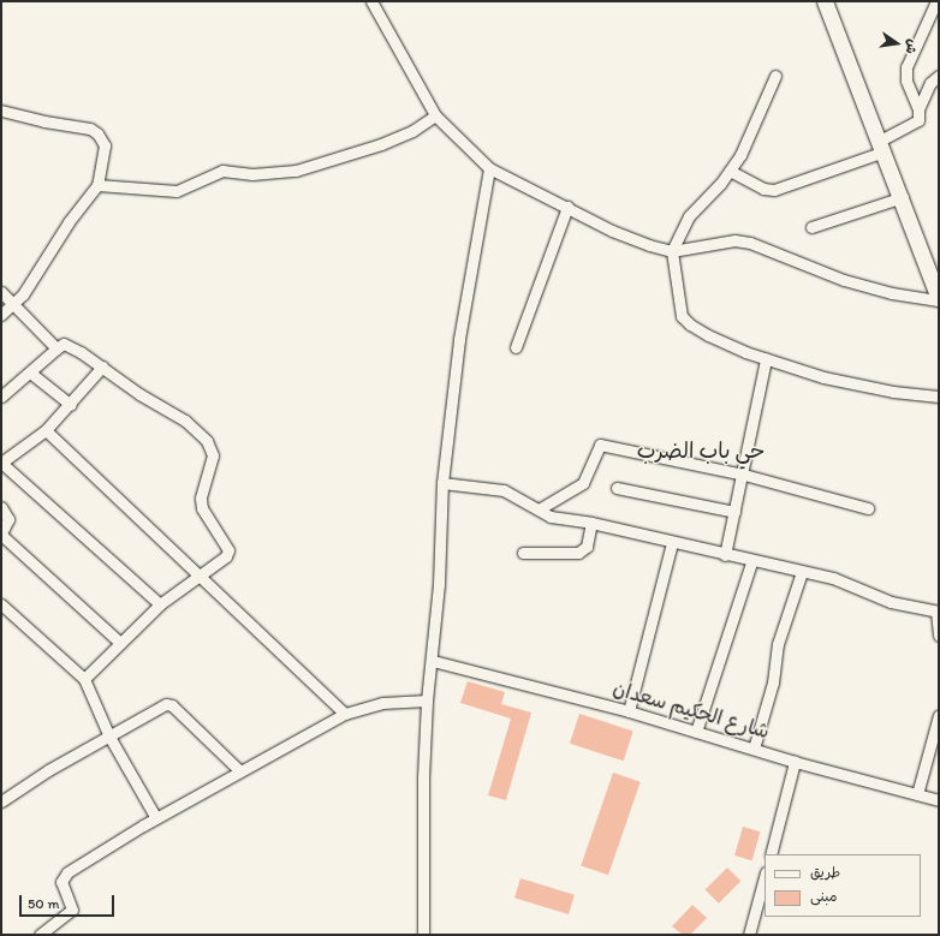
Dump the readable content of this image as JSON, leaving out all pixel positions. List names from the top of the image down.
{
  "streets": {
    "street": ["شارع الحكيم سعدان"]
  },
  "districts": ["حي باب الضرب"],
  "legend": ["طريق", "مبنى"],
  "scale_bar": "50 m",
  "north": "right"
}
